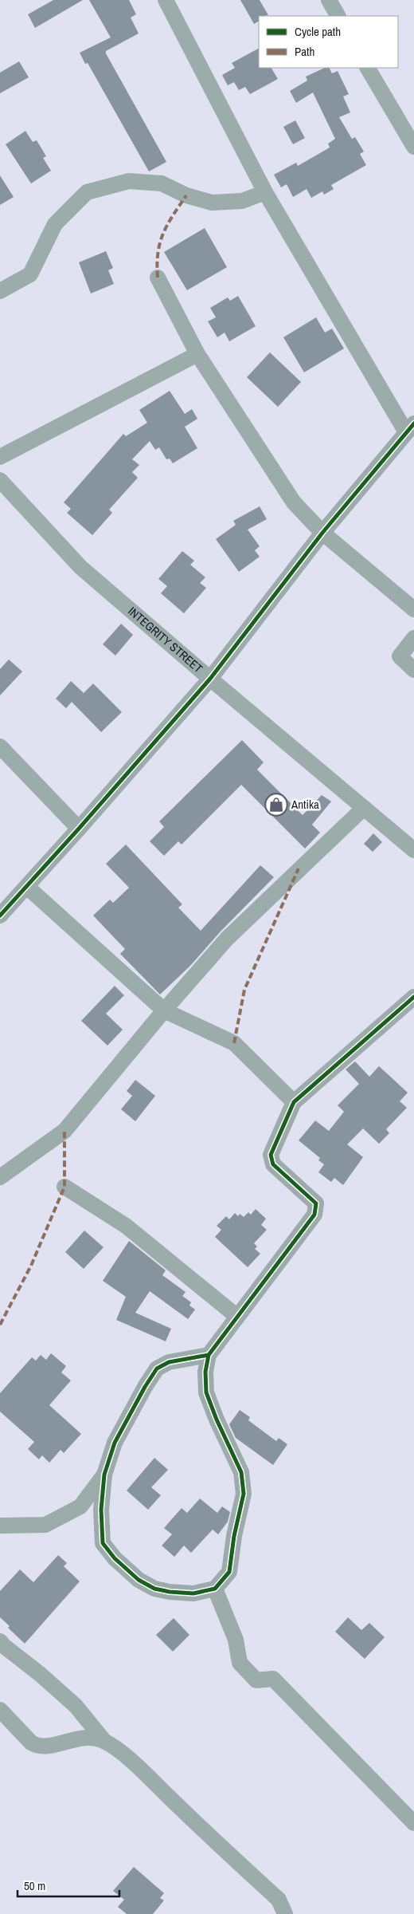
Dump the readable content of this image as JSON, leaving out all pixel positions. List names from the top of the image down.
{
  "streets": {
    "street": ["INTEGRITY STREET"]
  },
  "places": {
    "shop": ["Antika"]
  },
  "legend": ["Cycle path", "Path"],
  "scale_bar": "50 m"
}
